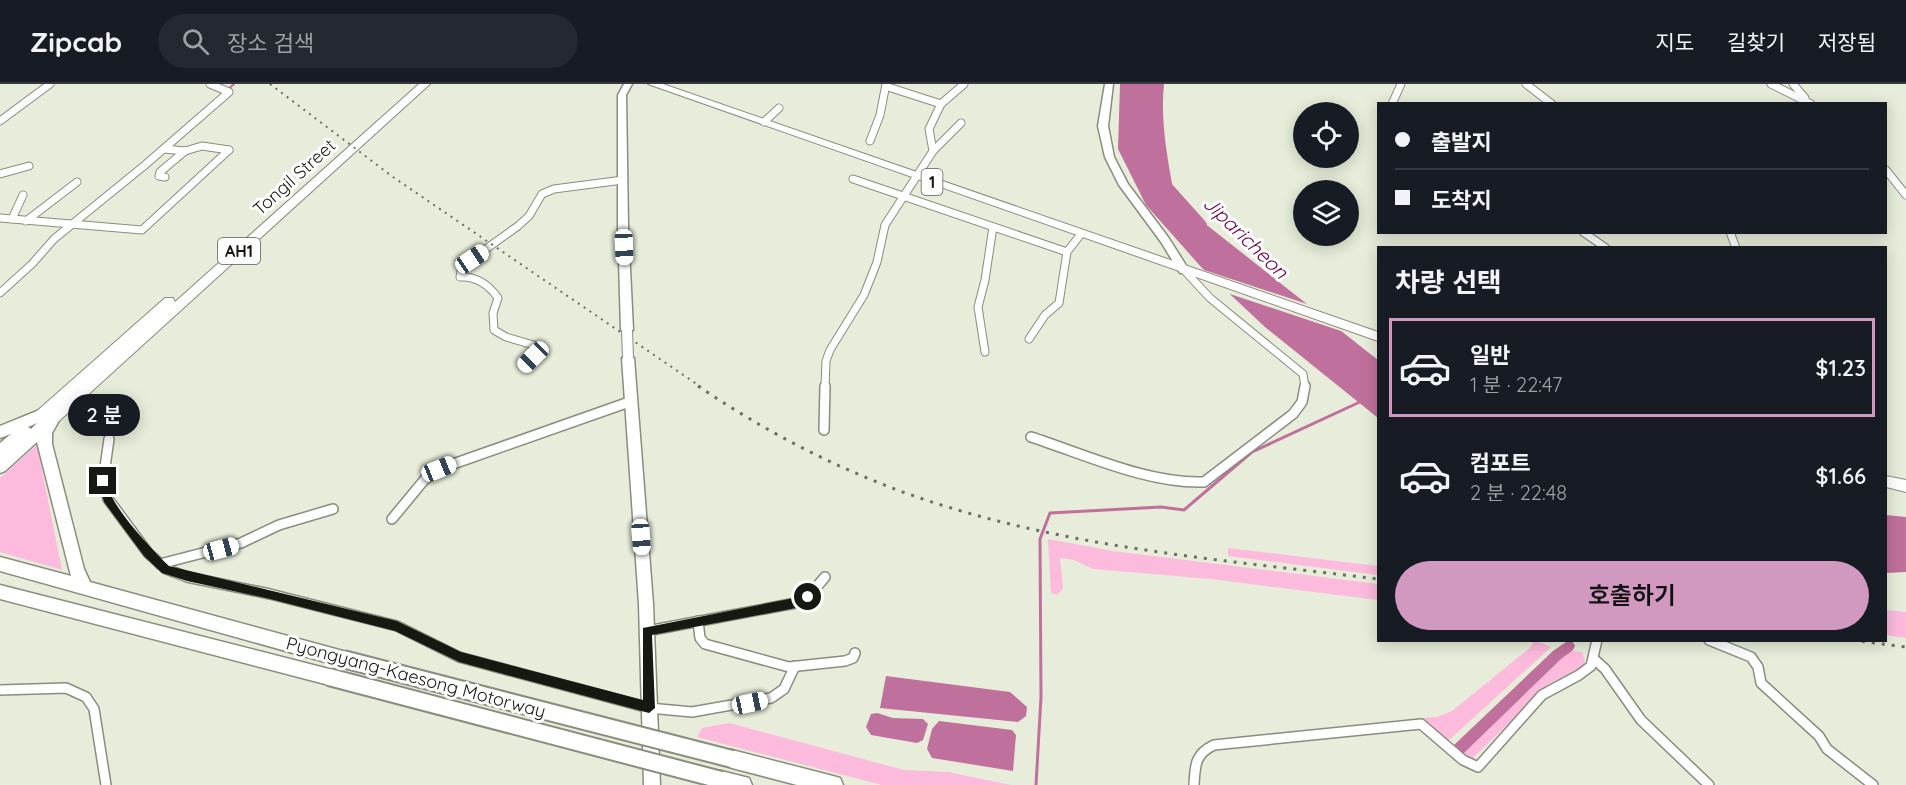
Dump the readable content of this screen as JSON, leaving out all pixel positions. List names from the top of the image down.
{
  "streets": {
    "highway": ["AH1", "Pyongyang-Kaesong Motorway"],
    "main road": ["Tongil Street", "1"]
  },
  "crossings": [
    ["Tongil Street", "AH1"]
  ],
  "water": ["Jiparicheon"],
  "page": {
    "header": "Zipcab",
    "search": "장소 검색",
    "nav": ["지도", "길찾기", "저장됨"],
    "banner": ["출발지", "도착지"],
    "heading": "차량 선택",
    "list": [
      {
        "name": "일반",
        "note": "1 분 · 22:47",
        "value": "$1.23"
      },
      {
        "name": "컴포트",
        "note": "2 분 · 22:48",
        "value": "$1.66"
      }
    ],
    "bubble": "2 분",
    "buttons": "호출하기"
  }
}
